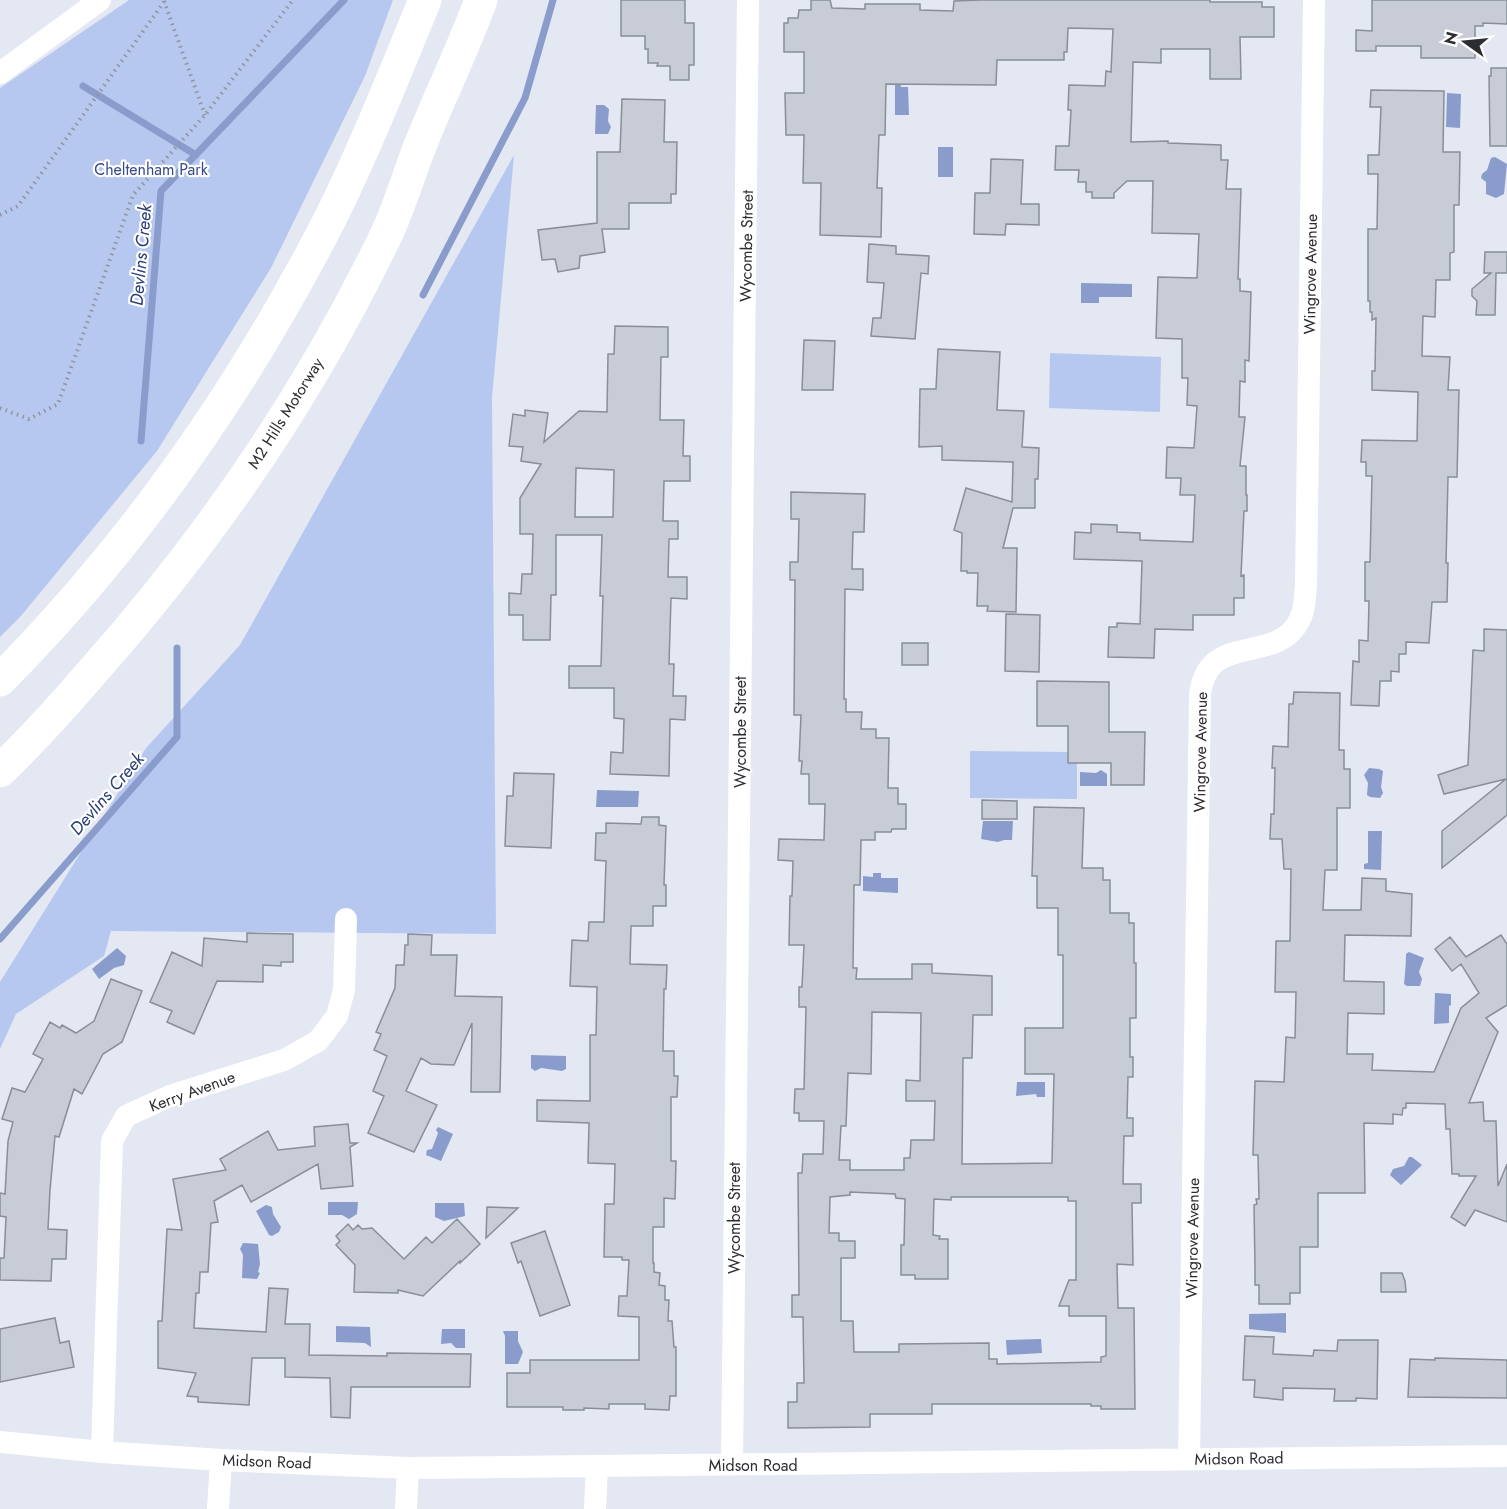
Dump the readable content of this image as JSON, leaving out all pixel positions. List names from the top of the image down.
{
  "streets": {
    "highway": ["M2 Hills Motorway"],
    "street": [
      "Wycombe Street",
      "Wingrove Avenue",
      "Kerry Avenue",
      "Midson Road"
    ]
  },
  "crossings": [
    ["Wycombe Street", "Midson Road"],
    ["Wingrove Avenue", "Midson Road"],
    ["Kerry Avenue", "Midson Road"]
  ],
  "water": ["Devlins Creek"],
  "parks": ["Cheltenham Park"],
  "north": "left"
}
